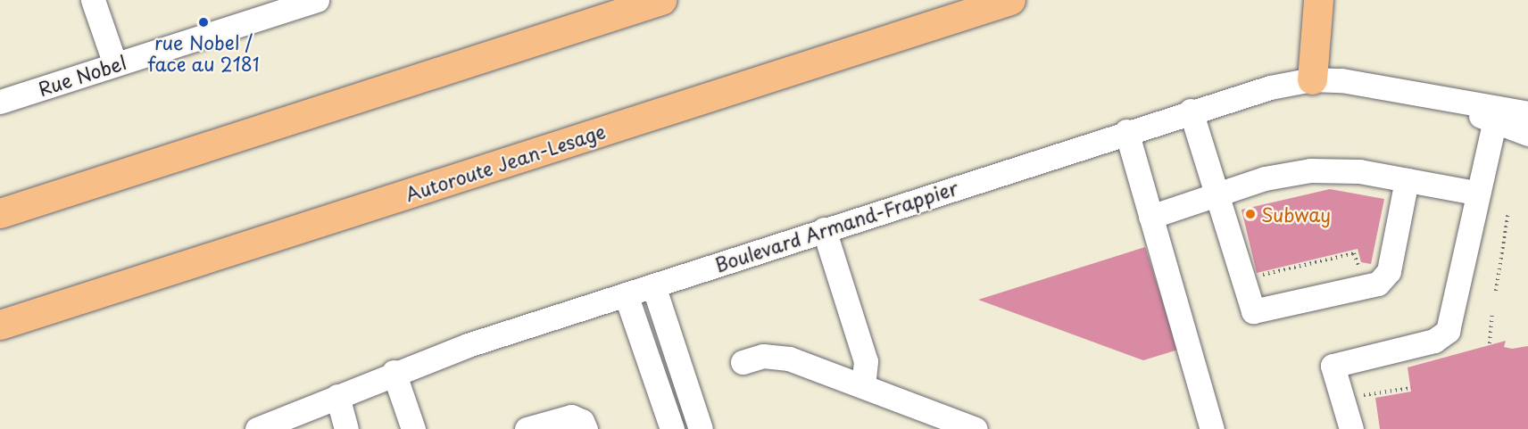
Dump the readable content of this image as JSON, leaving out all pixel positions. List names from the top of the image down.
{
  "streets": {
    "highway": ["Autoroute Jean-Lesage"],
    "street": ["Rue Nobel", "Boulevard Armand-Frappier"]
  },
  "places": ["rue Nobel / face au 2181", "Subway"]
}
